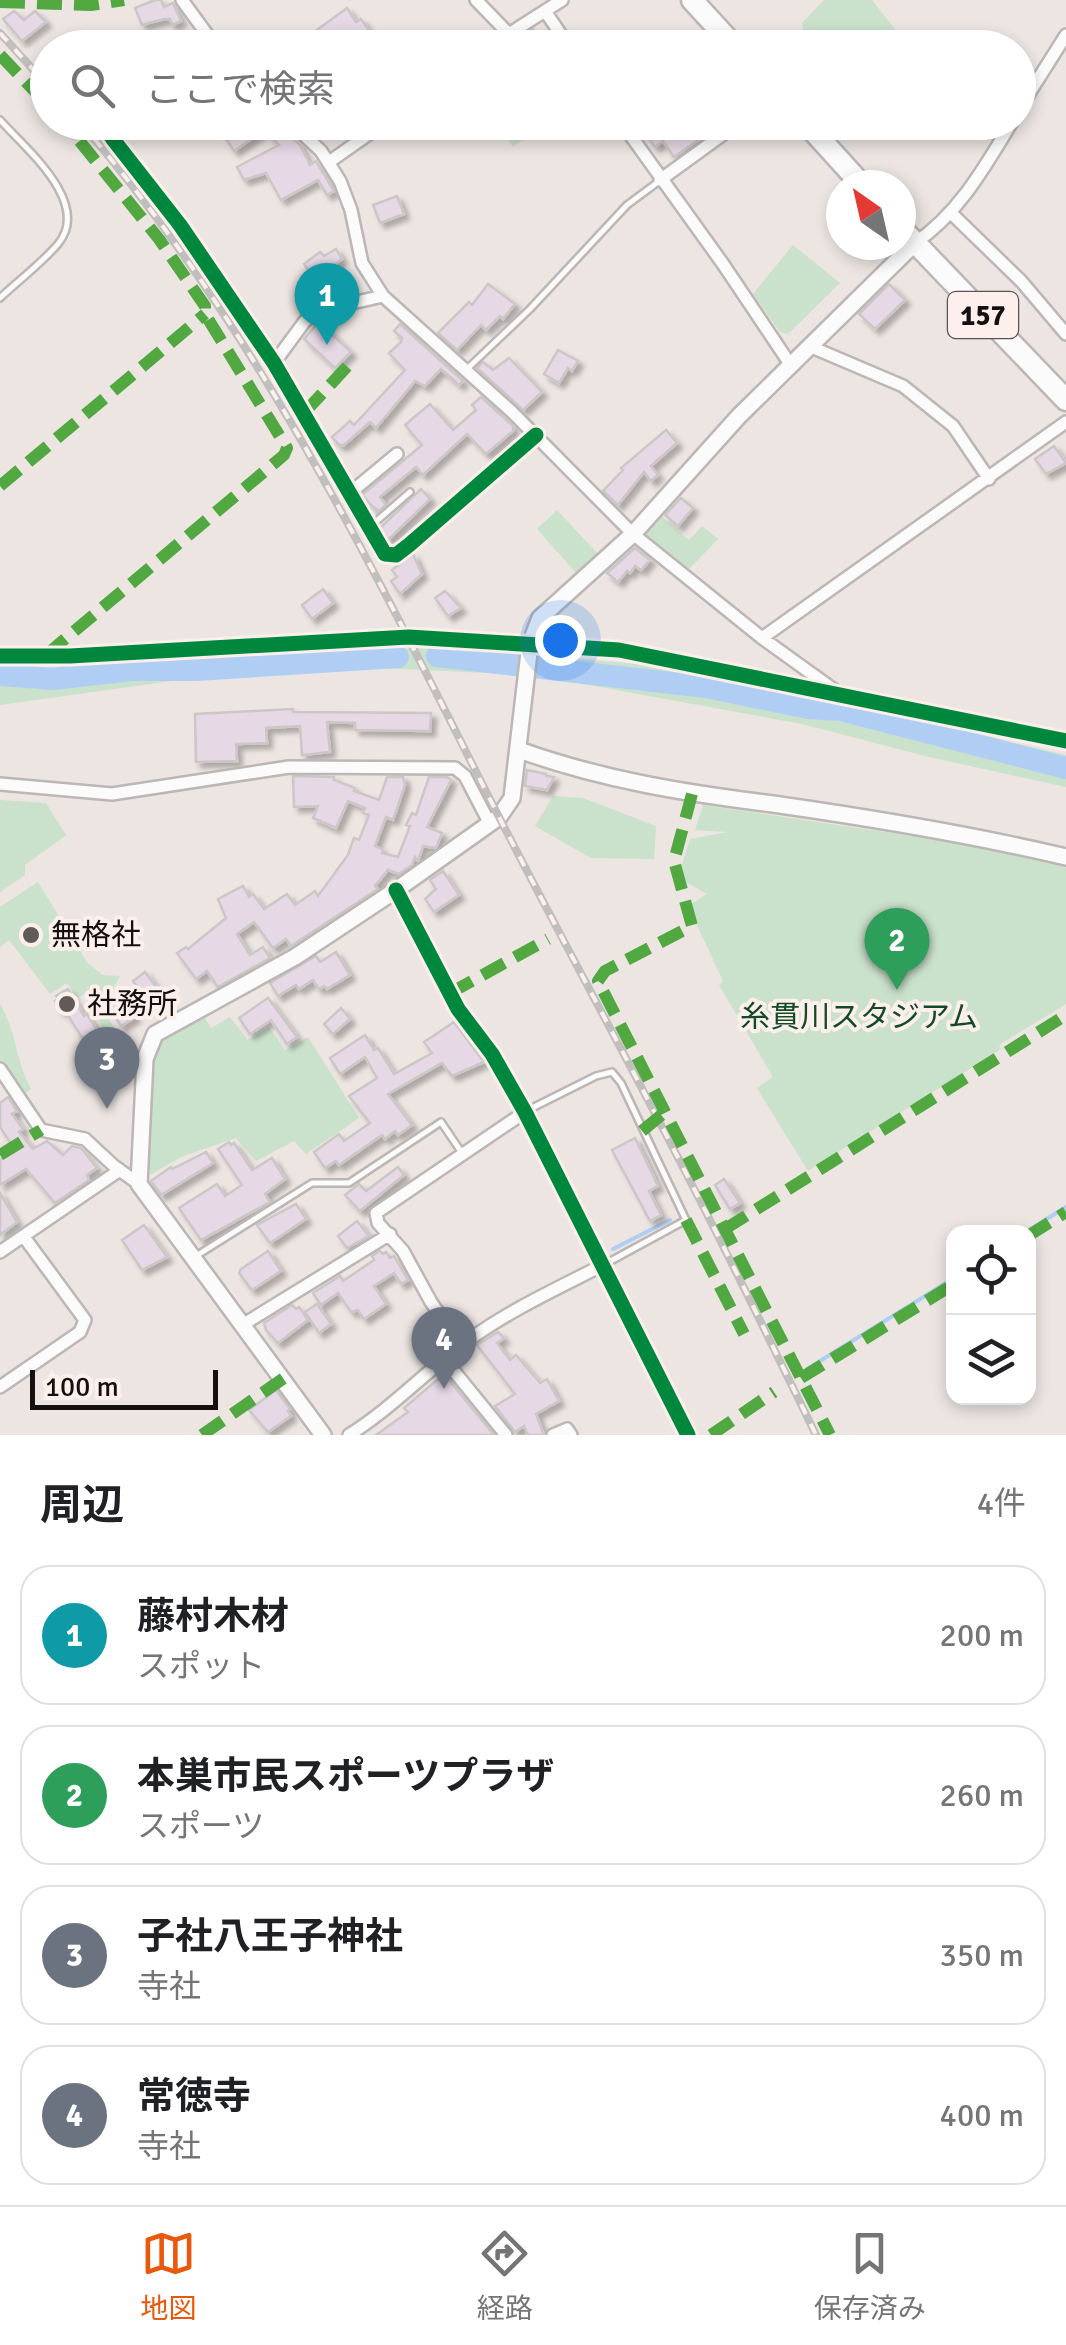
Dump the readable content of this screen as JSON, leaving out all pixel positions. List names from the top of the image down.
{
  "streets": {
    "highway": ["157"]
  },
  "parks": ["糸貫川スタジアム"],
  "places": ["無格社", "社務所"],
  "scale_bar": "100 m",
  "north": "top left",
  "page": {
    "search": "ここで検索",
    "pins": [
      "1",
      "2",
      "3",
      "4"
    ],
    "scale": "100 m",
    "heading": ["周辺", "4件"],
    "list": [
      {
        "mark": "1",
        "name": "藤村木材",
        "note": "スポット",
        "value": "200 m"
      },
      {
        "mark": "2",
        "name": "本巣市民スポーツプラザ",
        "note": "スポーツ",
        "value": "260 m"
      },
      {
        "mark": "3",
        "name": "子社八王子神社",
        "note": "寺社",
        "value": "350 m"
      },
      {
        "mark": "4",
        "name": "常徳寺",
        "note": "寺社",
        "value": "400 m"
      }
    ],
    "nav": ["地図", "経路", "保存済み"]
  }
}
